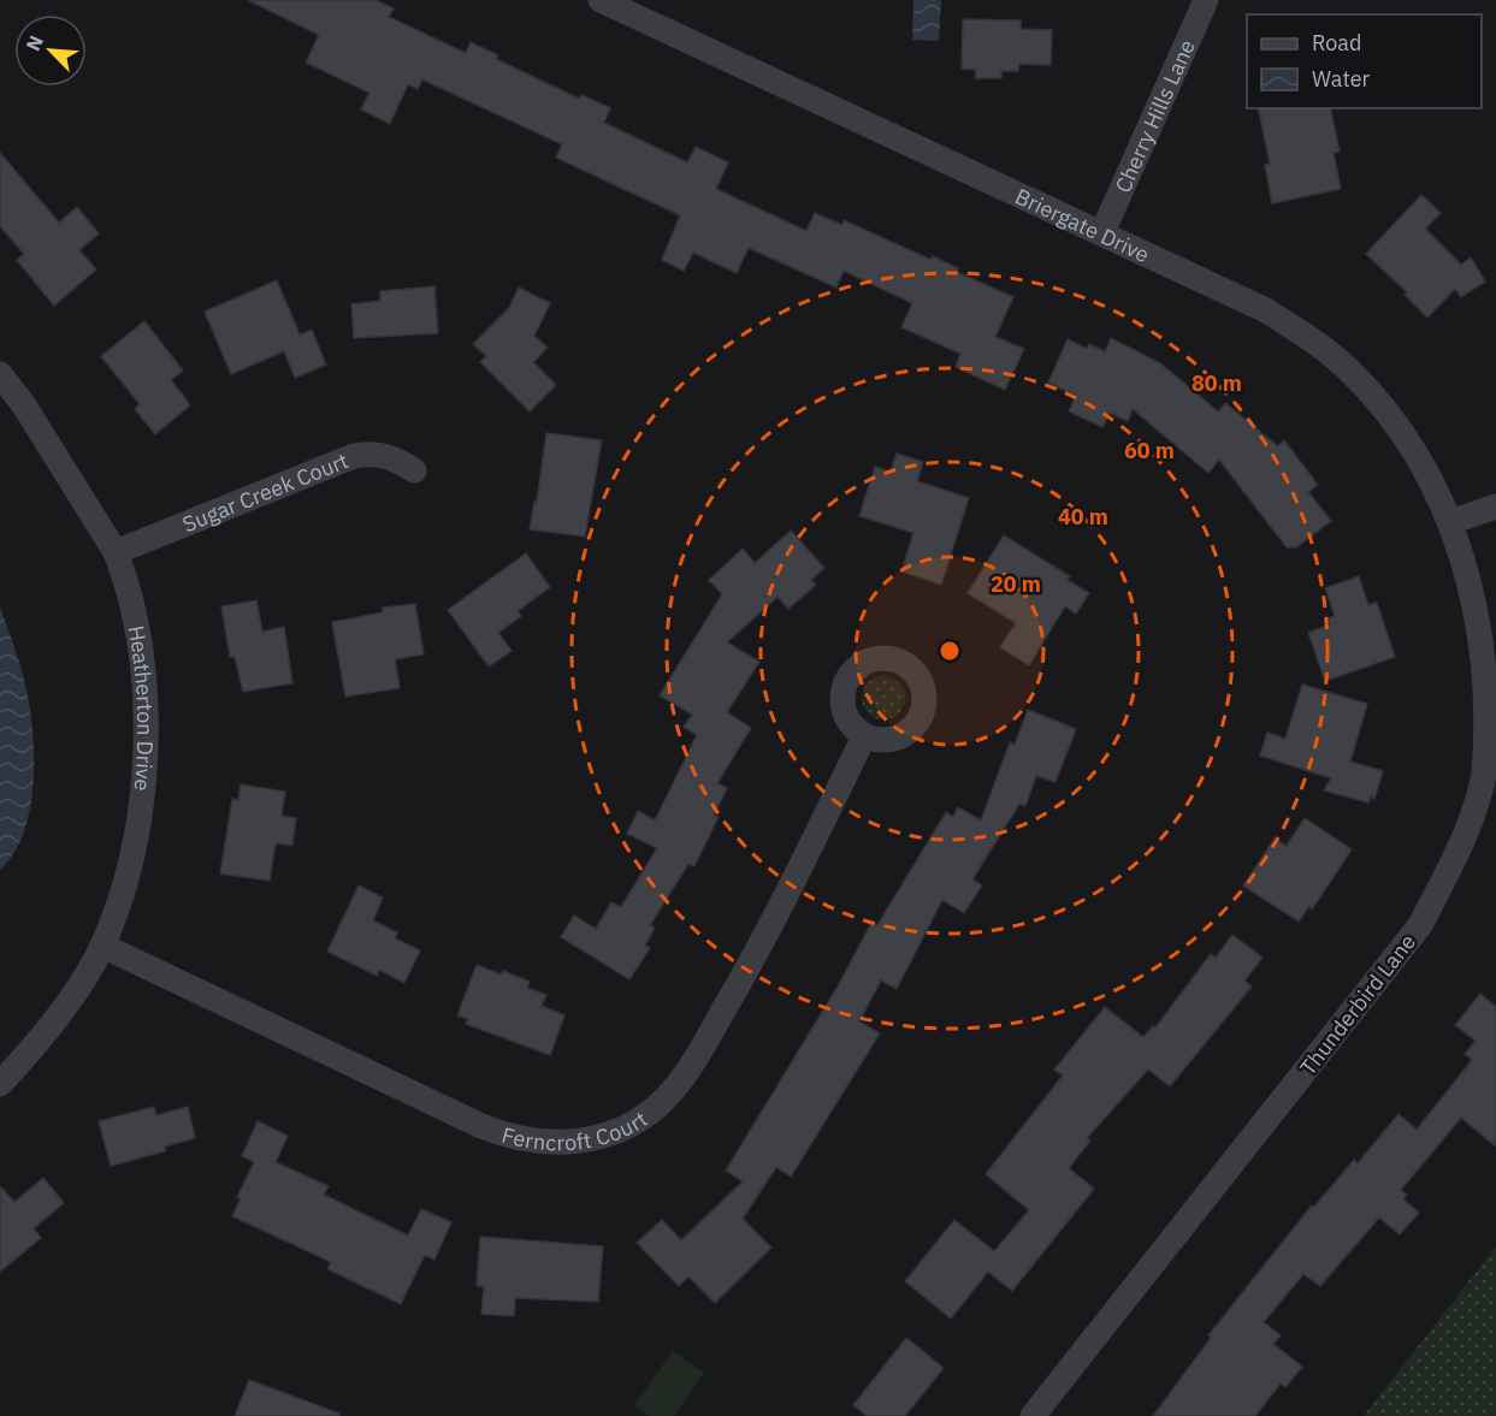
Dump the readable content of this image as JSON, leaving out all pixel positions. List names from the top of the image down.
{
  "streets": {
    "street": [
      "Cherry Hills Lane",
      "Briergate Drive",
      "Sugar Creek Court",
      "Heatherton Drive",
      "Thunderbird Lane",
      "Ferncroft Court"
    ]
  },
  "crossings": [
    ["Cherry Hills Lane", "Briergate Drive"],
    ["Briergate Drive", "Thunderbird Lane"],
    ["Sugar Creek Court", "Heatherton Drive"],
    ["Heatherton Drive", "Ferncroft Court"]
  ],
  "legend": ["Road", "Water"],
  "north": "top left",
  "rings": [
    "80 m",
    "60 m",
    "40 m",
    "20 m"
  ]
}
